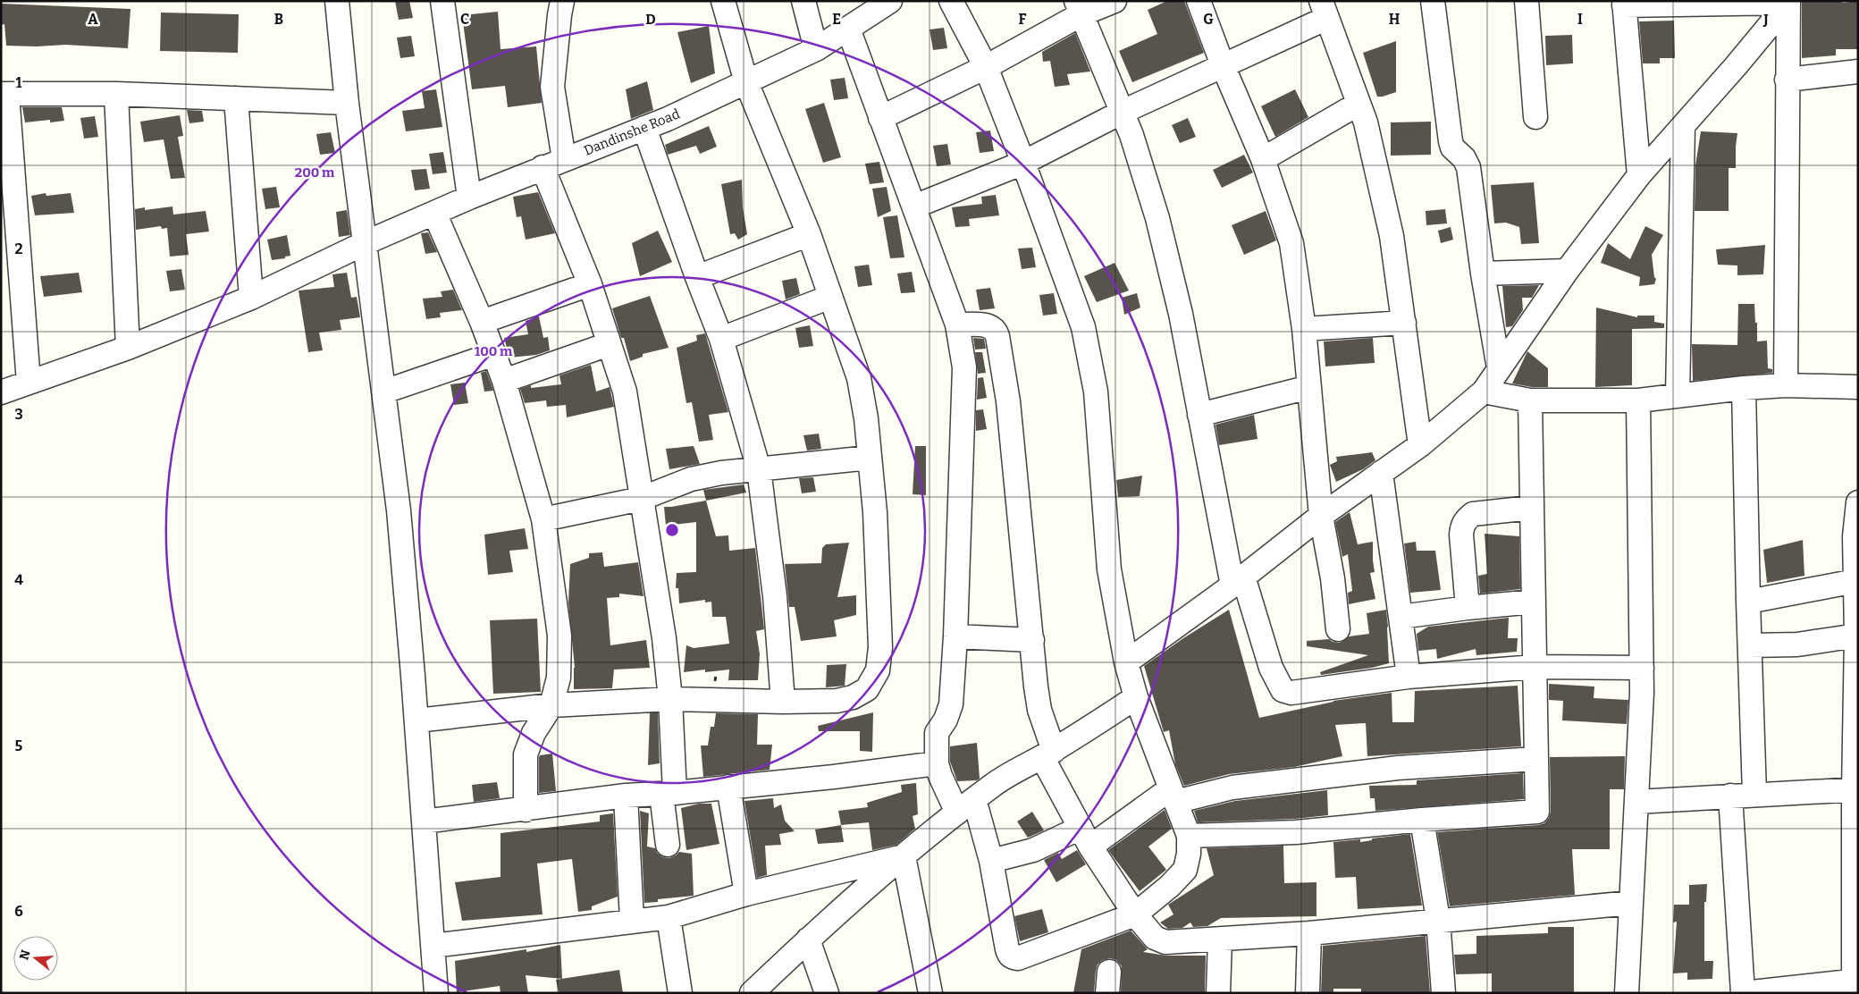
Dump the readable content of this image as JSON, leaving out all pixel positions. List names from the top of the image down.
{
  "streets": {
    "street": ["Dandinshe Road"]
  },
  "north": "left",
  "grid": {
    "columns": [
      "A",
      "B",
      "C",
      "D",
      "E",
      "F",
      "G",
      "H",
      "I",
      "J"
    ],
    "rows": [
      "1",
      "2",
      "3",
      "4",
      "5",
      "6"
    ]
  },
  "rings": ["200 m", "100 m"]
}
